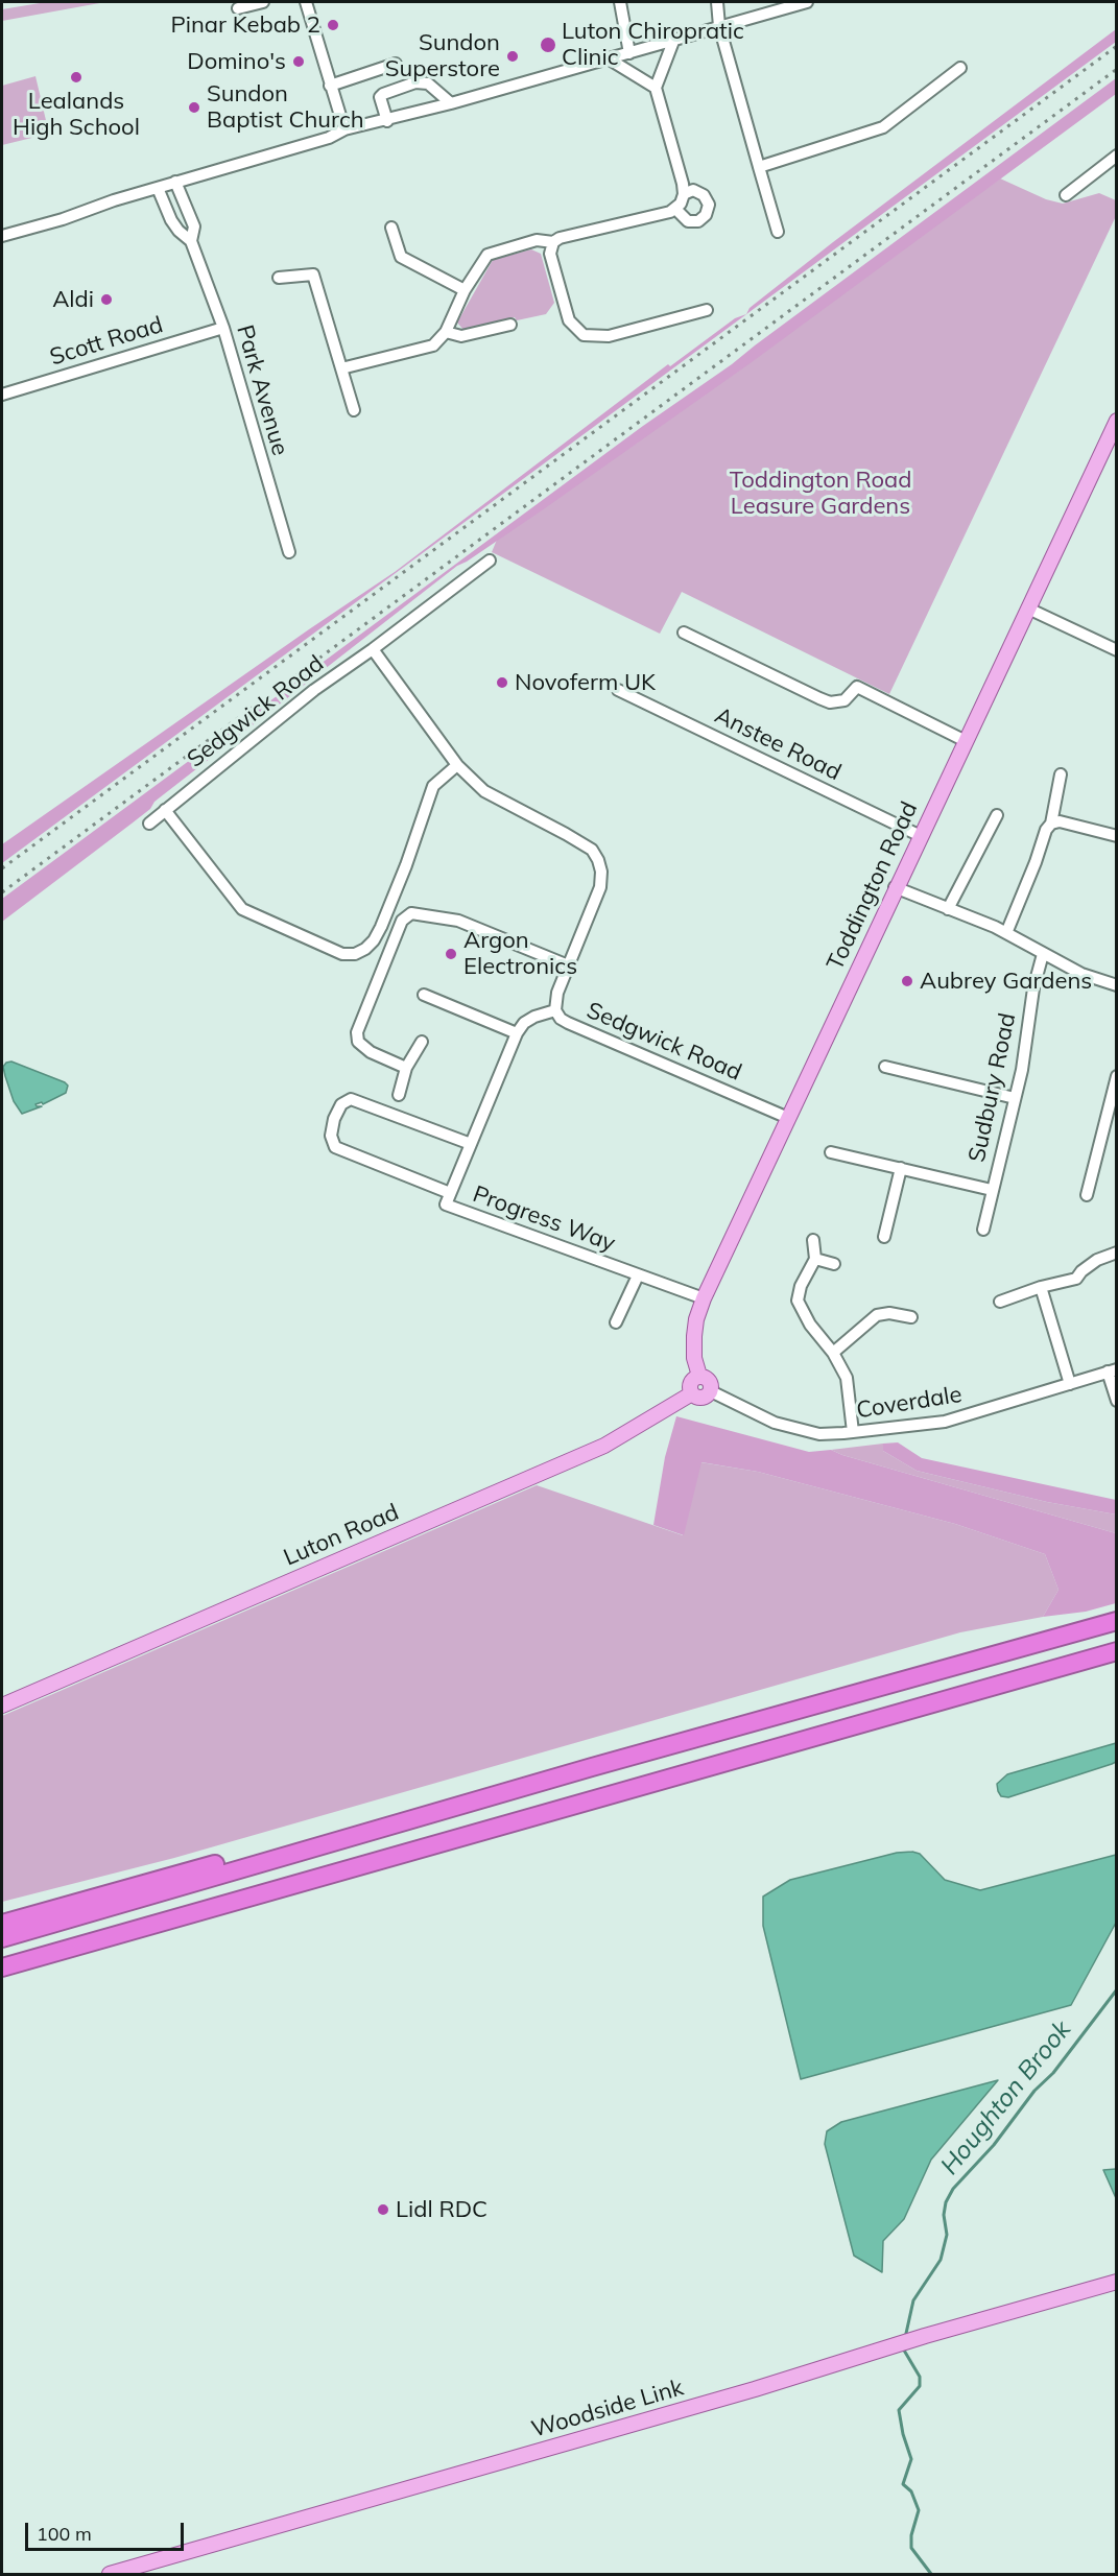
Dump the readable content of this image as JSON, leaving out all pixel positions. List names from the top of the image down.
{
  "streets": {
    "main road": ["Toddington Road", "Luton Road", "Woodside Link"],
    "street": [
      "Scott Road",
      "Park Avenue",
      "Sedgwick Road",
      "Anstee Road",
      "Sudbury Road",
      "Progress Way",
      "Coverdale"
    ]
  },
  "crossings": [
    ["Scott Road", "Park Avenue"],
    ["Sedgwick Road", "Toddington Road"],
    ["Sedgwick Road", "Progress Way"],
    ["Anstee Road", "Toddington Road"],
    ["Toddington Road", "Progress Way"],
    ["Toddington Road", "Coverdale"],
    ["Toddington Road", "Luton Road"],
    ["Coverdale", "Luton Road"]
  ],
  "water": ["Houghton Brook"],
  "parks": ["Toddington Road Leasure Gardens"],
  "places": [
    "Pinar Kebab 2",
    "Luton Chiropratic Clinic",
    "Sundon Superstore",
    "Domino's",
    "Lealands High School",
    "Sundon Baptist Church",
    "Aldi",
    "Novoferm UK",
    "Argon Electronics",
    "Aubrey Gardens",
    "Lidl RDC"
  ],
  "scale_bar": "100 m"
}
